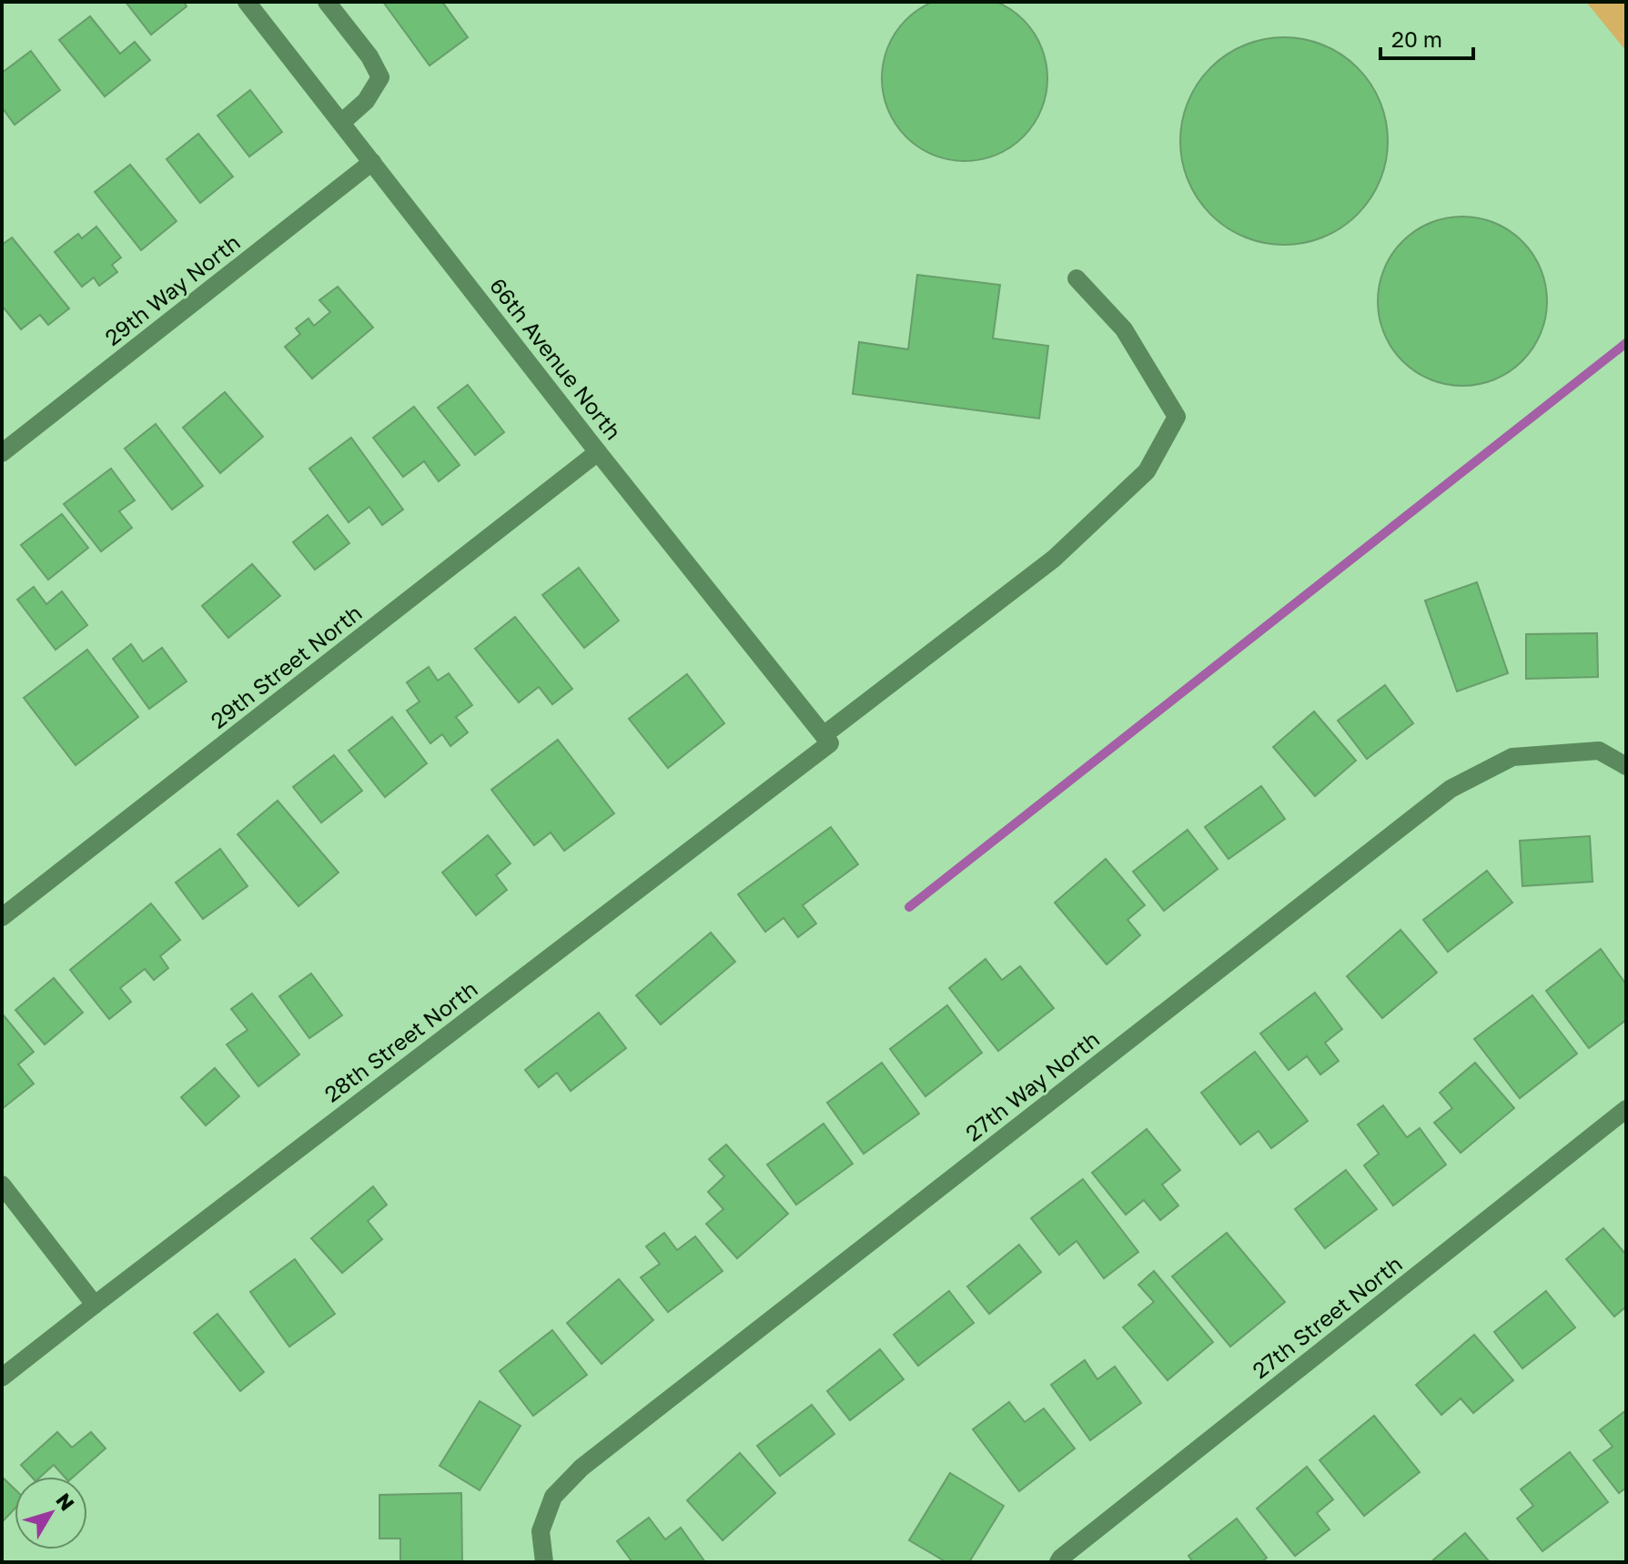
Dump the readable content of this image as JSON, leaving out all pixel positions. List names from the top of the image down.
{
  "streets": {
    "street": [
      "29th Way North",
      "66th Avenue North",
      "29th Street North",
      "28th Street North",
      "27th Way North",
      "27th Street North"
    ]
  },
  "crossings": [
    ["29th Way North", "66th Avenue North"],
    ["66th Avenue North", "29th Street North"],
    ["66th Avenue North", "28th Street North"]
  ],
  "scale_bar": "20 m",
  "north": "top right"
}
